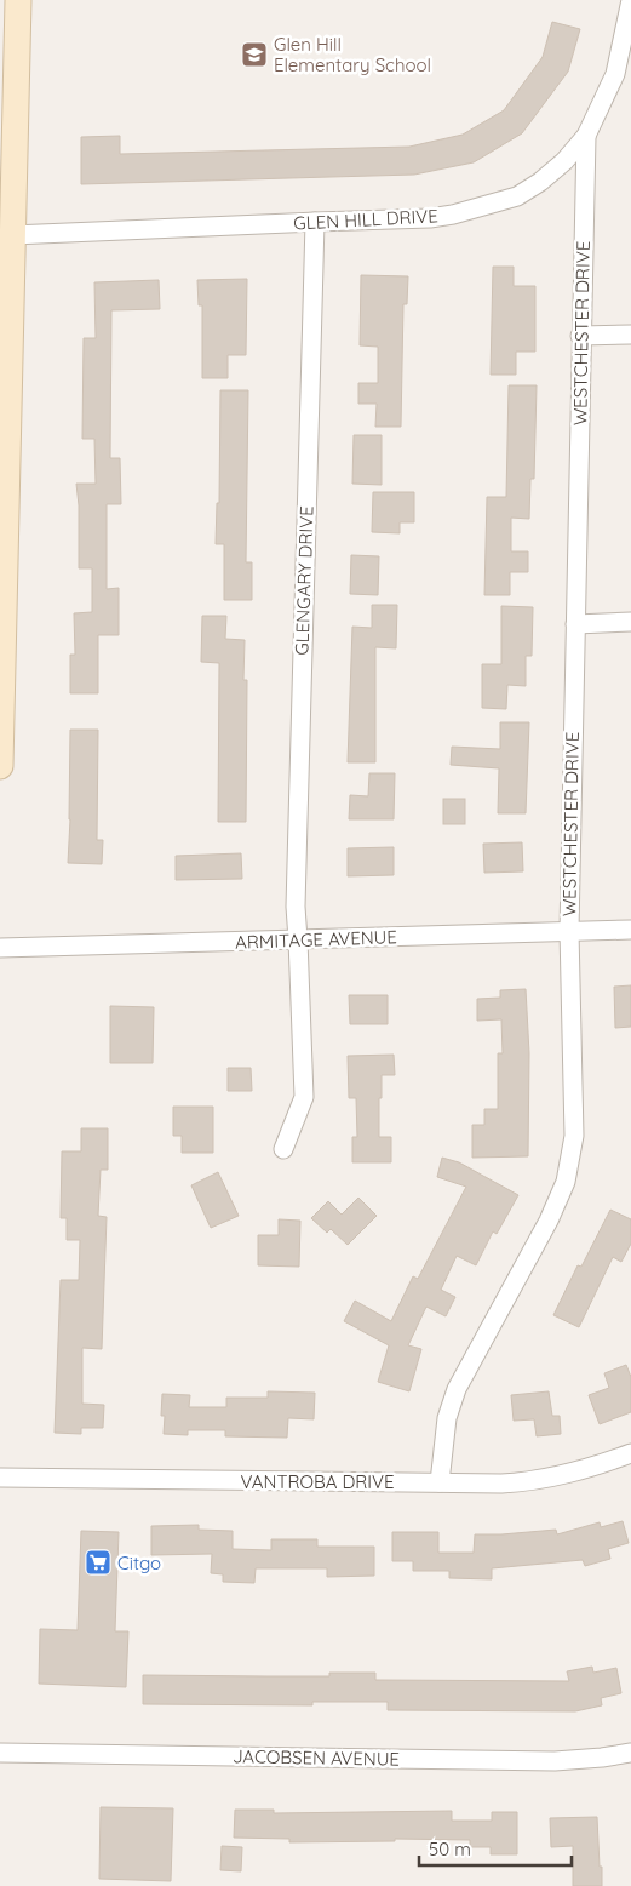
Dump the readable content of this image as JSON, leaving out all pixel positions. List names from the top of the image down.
{
  "streets": {
    "street": [
      "GLEN HILL DRIVE",
      "WESTCHESTER DRIVE",
      "GLENGARY DRIVE",
      "ARMITAGE AVENUE",
      "VANTROBA DRIVE",
      "JACOBSEN AVENUE"
    ]
  },
  "crossings": [
    ["GLEN HILL DRIVE", "WESTCHESTER DRIVE"],
    ["GLEN HILL DRIVE", "GLENGARY DRIVE"],
    ["WESTCHESTER DRIVE", "ARMITAGE AVENUE"],
    ["WESTCHESTER DRIVE", "VANTROBA DRIVE"],
    ["GLENGARY DRIVE", "ARMITAGE AVENUE"]
  ],
  "places": {
    "school or university": ["Glen Hill Elementary School"],
    "supermarket": ["Citgo"]
  },
  "scale_bar": "50 m"
}
